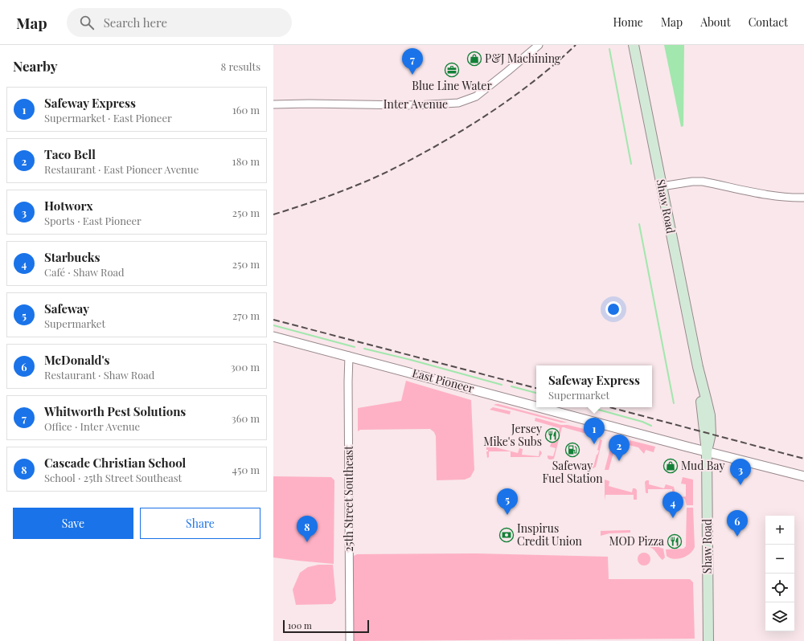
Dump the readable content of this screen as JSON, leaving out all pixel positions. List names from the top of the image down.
{
  "streets": {
    "main road": ["Shaw Road"],
    "street": ["Inter Avenue", "East Pioneer", "25th Street Southeast"]
  },
  "crossings": [
    ["Shaw Road", "East Pioneer"],
    ["East Pioneer", "25th Street Southeast"]
  ],
  "places": {
    "shop": ["P&J Machining", "Mud Bay"],
    "office": ["Blue Line Water"],
    "restaurant": ["Jersey Mike's Subs", "MOD Pizza"],
    "fuel station": ["Safeway Fuel Station"],
    "bank": ["Inspirus Credit Union"]
  },
  "scale_bar": "100 m",
  "page": {
    "header": "Map",
    "search": "Search here",
    "nav": [
      "Home",
      "Map",
      "About",
      "Contact"
    ],
    "heading": ["Nearby", "8 results"],
    "pins": [
      "7",
      "1",
      "2",
      "3",
      "5",
      "4",
      "6",
      "8"
    ],
    "list": [
      {
        "mark": "1",
        "name": "Safeway Express",
        "note": "Supermarket · East Pioneer",
        "value": "160 m"
      },
      {
        "mark": "2",
        "name": "Taco Bell",
        "note": "Restaurant · East Pioneer Avenue",
        "value": "180 m"
      },
      {
        "mark": "3",
        "name": "Hotworx",
        "note": "Sports · East Pioneer",
        "value": "250 m"
      },
      {
        "mark": "4",
        "name": "Starbucks",
        "note": "Café · Shaw Road",
        "value": "250 m"
      },
      {
        "mark": "5",
        "name": "Safeway",
        "note": "Supermarket",
        "value": "270 m"
      },
      {
        "mark": "6",
        "name": "McDonald's",
        "note": "Restaurant · Shaw Road",
        "value": "300 m"
      },
      {
        "mark": "7",
        "name": "Whitworth Pest Solutions",
        "note": "Office · Inter Avenue",
        "value": "360 m"
      },
      {
        "mark": "8",
        "name": "Cascade Christian School",
        "note": "School · 25th Street Southeast",
        "value": "450 m"
      }
    ],
    "popup": ["Safeway Express", "Supermarket"],
    "buttons": ["Save", "Share"],
    "map_buttons": ["+", "−"],
    "scale": "100 m"
  }
}
